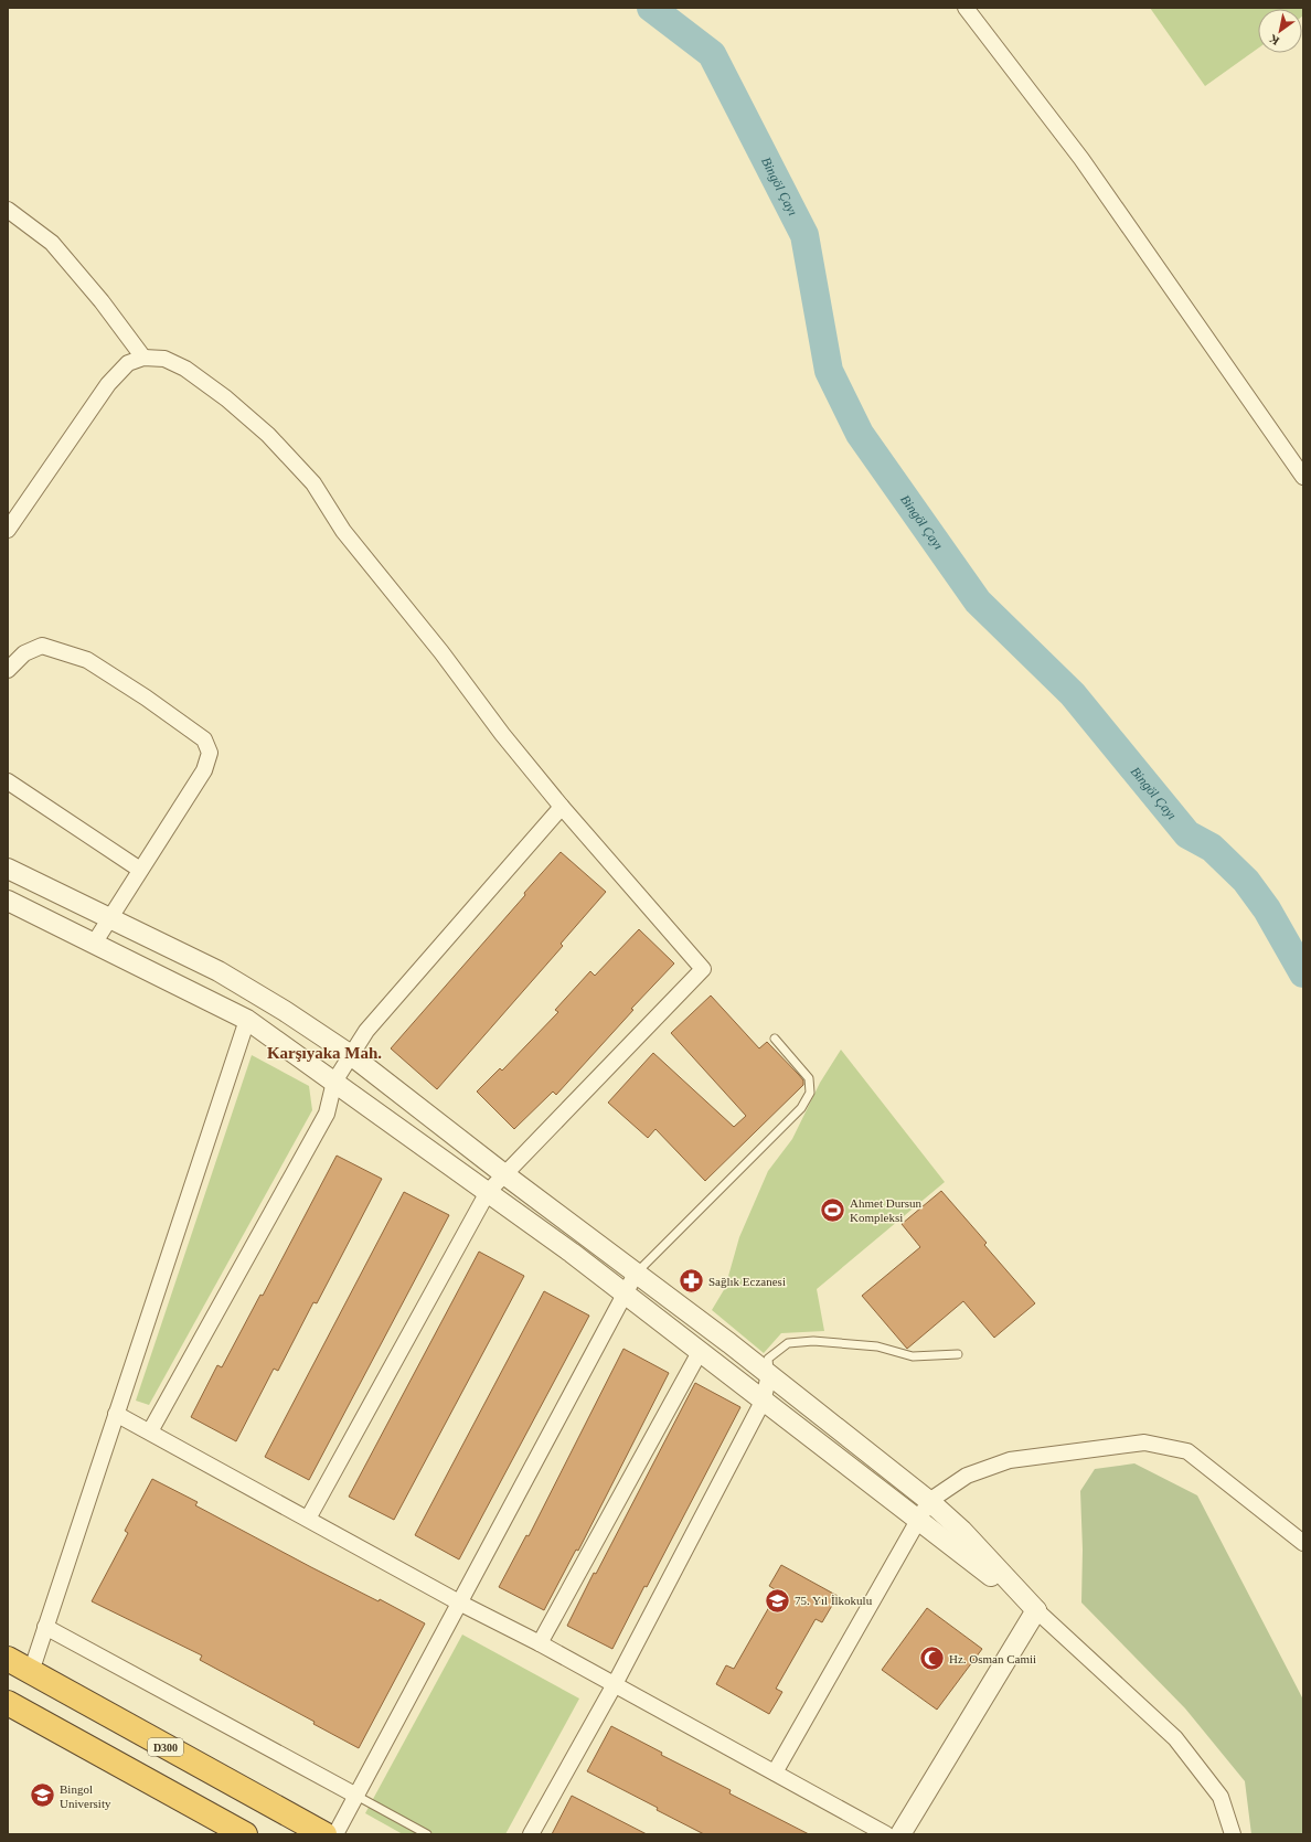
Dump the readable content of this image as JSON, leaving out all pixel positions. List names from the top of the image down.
{
  "streets": {
    "highway": ["D300"]
  },
  "districts": ["Karşıyaka Mah."],
  "water": ["Bingöl Çayı"],
  "places": {
    "sports": ["Ahmet Dursun Kompleksi"],
    "pharmacy": ["Sağlık Eczanesi"],
    "school or university": ["75. Yıl İlkokulu", "Bingol University"],
    "mosque": ["Hz. Osman Camii"]
  },
  "north": "bottom left"
}
